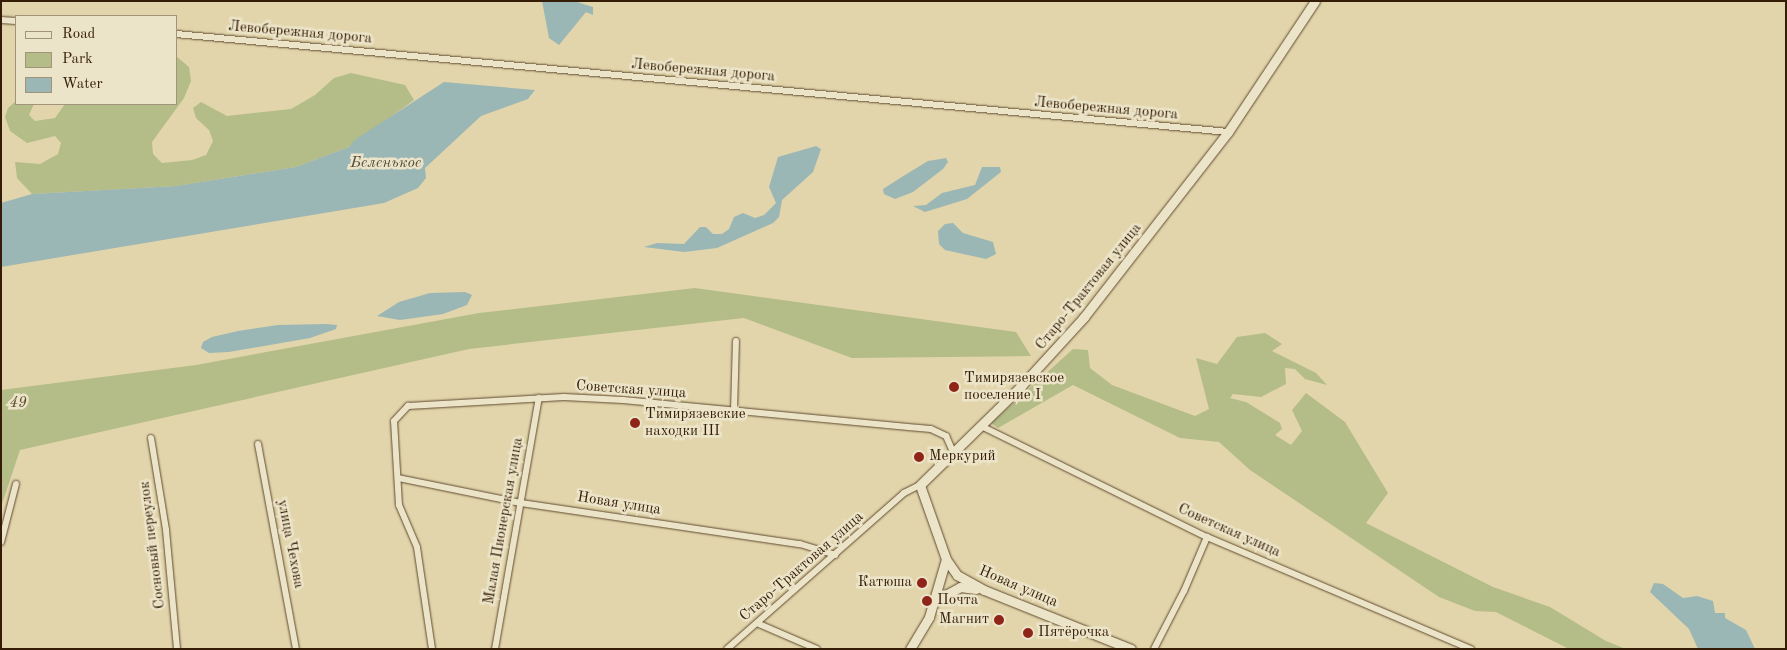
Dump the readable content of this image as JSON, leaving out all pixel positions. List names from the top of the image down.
{
  "streets": {
    "street": [
      "Левобережная дорога",
      "Старо-Трактовая улица",
      "Советская улица",
      "Новая улица",
      "Малая Пионерская улица",
      "улица Чехова",
      "Сосновый переулок"
    ]
  },
  "crossings": [
    ["Левобережная дорога", "Старо-Трактовая улица"],
    ["Старо-Трактовая улица", "Советская улица"],
    ["Старо-Трактовая улица", "Новая улица"],
    ["Советская улица", "Новая улица"],
    ["Советская улица", "Малая Пионерская улица"],
    ["Новая улица", "Малая Пионерская улица"]
  ],
  "water": ["Беленькое"],
  "parks": ["49"],
  "places": [
    "Тимирязевское поселение I",
    "Тимирязевские находки III",
    "Меркурий",
    "Катюша",
    "Почта",
    "Магнит",
    "Пятёрочка"
  ],
  "legend": ["Road", "Park", "Water"]
}
